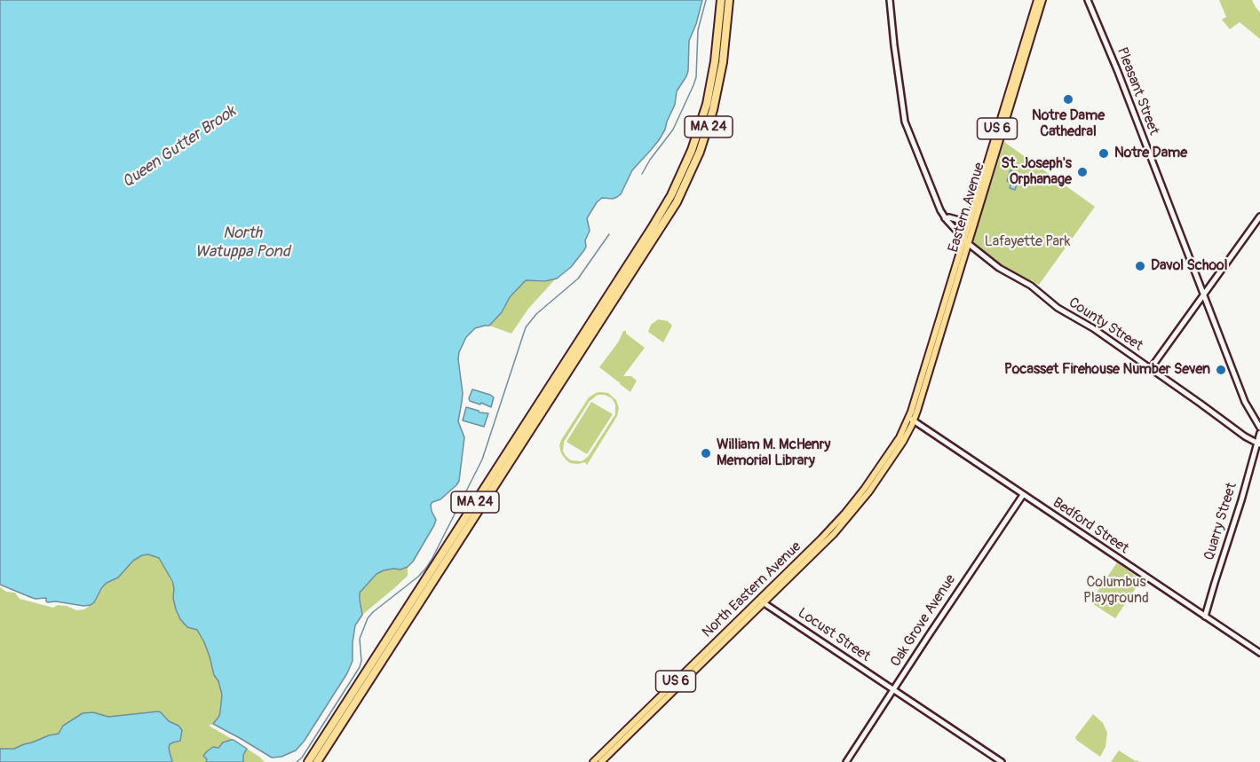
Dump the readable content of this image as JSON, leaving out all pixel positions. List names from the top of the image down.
{
  "streets": {
    "highway": ["MA 24"],
    "main road": ["US 6", "Eastern Avenue", "North Eastern Avenue"],
    "street": [
      "Pleasant Street",
      "County Street",
      "Quarry Street",
      "Bedford Street",
      "Oak Grove Avenue",
      "Locust Street"
    ]
  },
  "crossings": [
    ["Eastern Avenue", "County Street"],
    ["Eastern Avenue", "Bedford Street"],
    ["Eastern Avenue", "North Eastern Avenue"],
    ["County Street", "Quarry Street"],
    ["Quarry Street", "Bedford Street"],
    ["Bedford Street", "North Eastern Avenue"],
    ["Bedford Street", "Oak Grove Avenue"],
    ["North Eastern Avenue", "Locust Street"],
    ["Oak Grove Avenue", "Locust Street"]
  ],
  "water": ["Queen Gutter Brook", "North Watuppa Pond"],
  "parks": ["Lafayette Park", "Columbus Playground"],
  "places": [
    "Notre Dame Cathedral",
    "Notre Dame",
    "St. Joseph's Orphanage",
    "Davol School",
    "Pocasset Firehouse Number Seven",
    "William M. McHenry Memorial Library"
  ]
}
